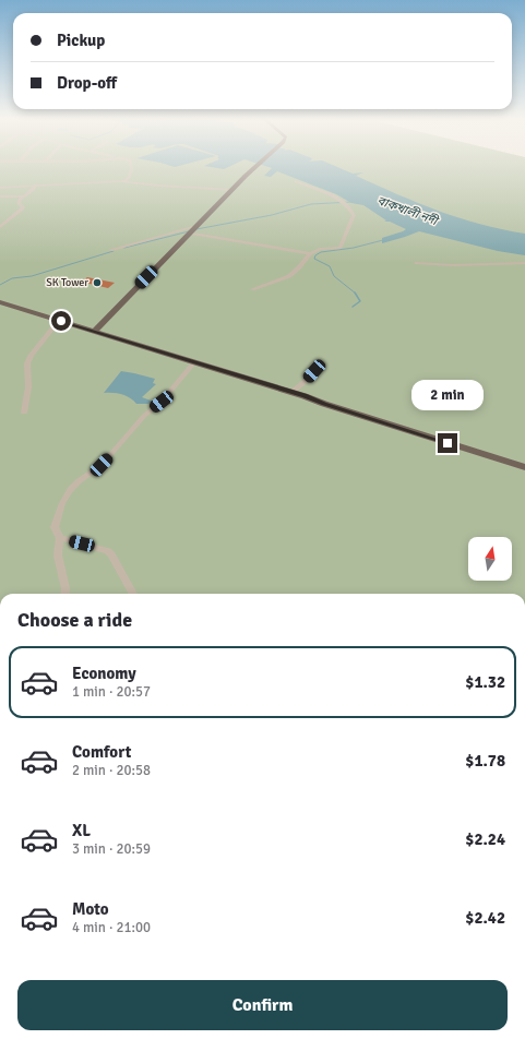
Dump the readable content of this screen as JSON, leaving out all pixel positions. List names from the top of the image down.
{
  "water": ["বাকখালী নদী"],
  "places": ["SK Tower"],
  "north": "top",
  "page": {
    "banner": ["Pickup", "Drop-off"],
    "bubble": "2 min",
    "heading": "Choose a ride",
    "list": [
      {
        "name": "Economy",
        "note": "1 min · 20:57",
        "value": "$1.32"
      },
      {
        "name": "Comfort",
        "note": "2 min · 20:58",
        "value": "$1.78"
      },
      {
        "name": "XL",
        "note": "3 min · 20:59",
        "value": "$2.24"
      },
      {
        "name": "Moto",
        "note": "4 min · 21:00",
        "value": "$2.42"
      }
    ],
    "buttons": "Confirm"
  }
}
